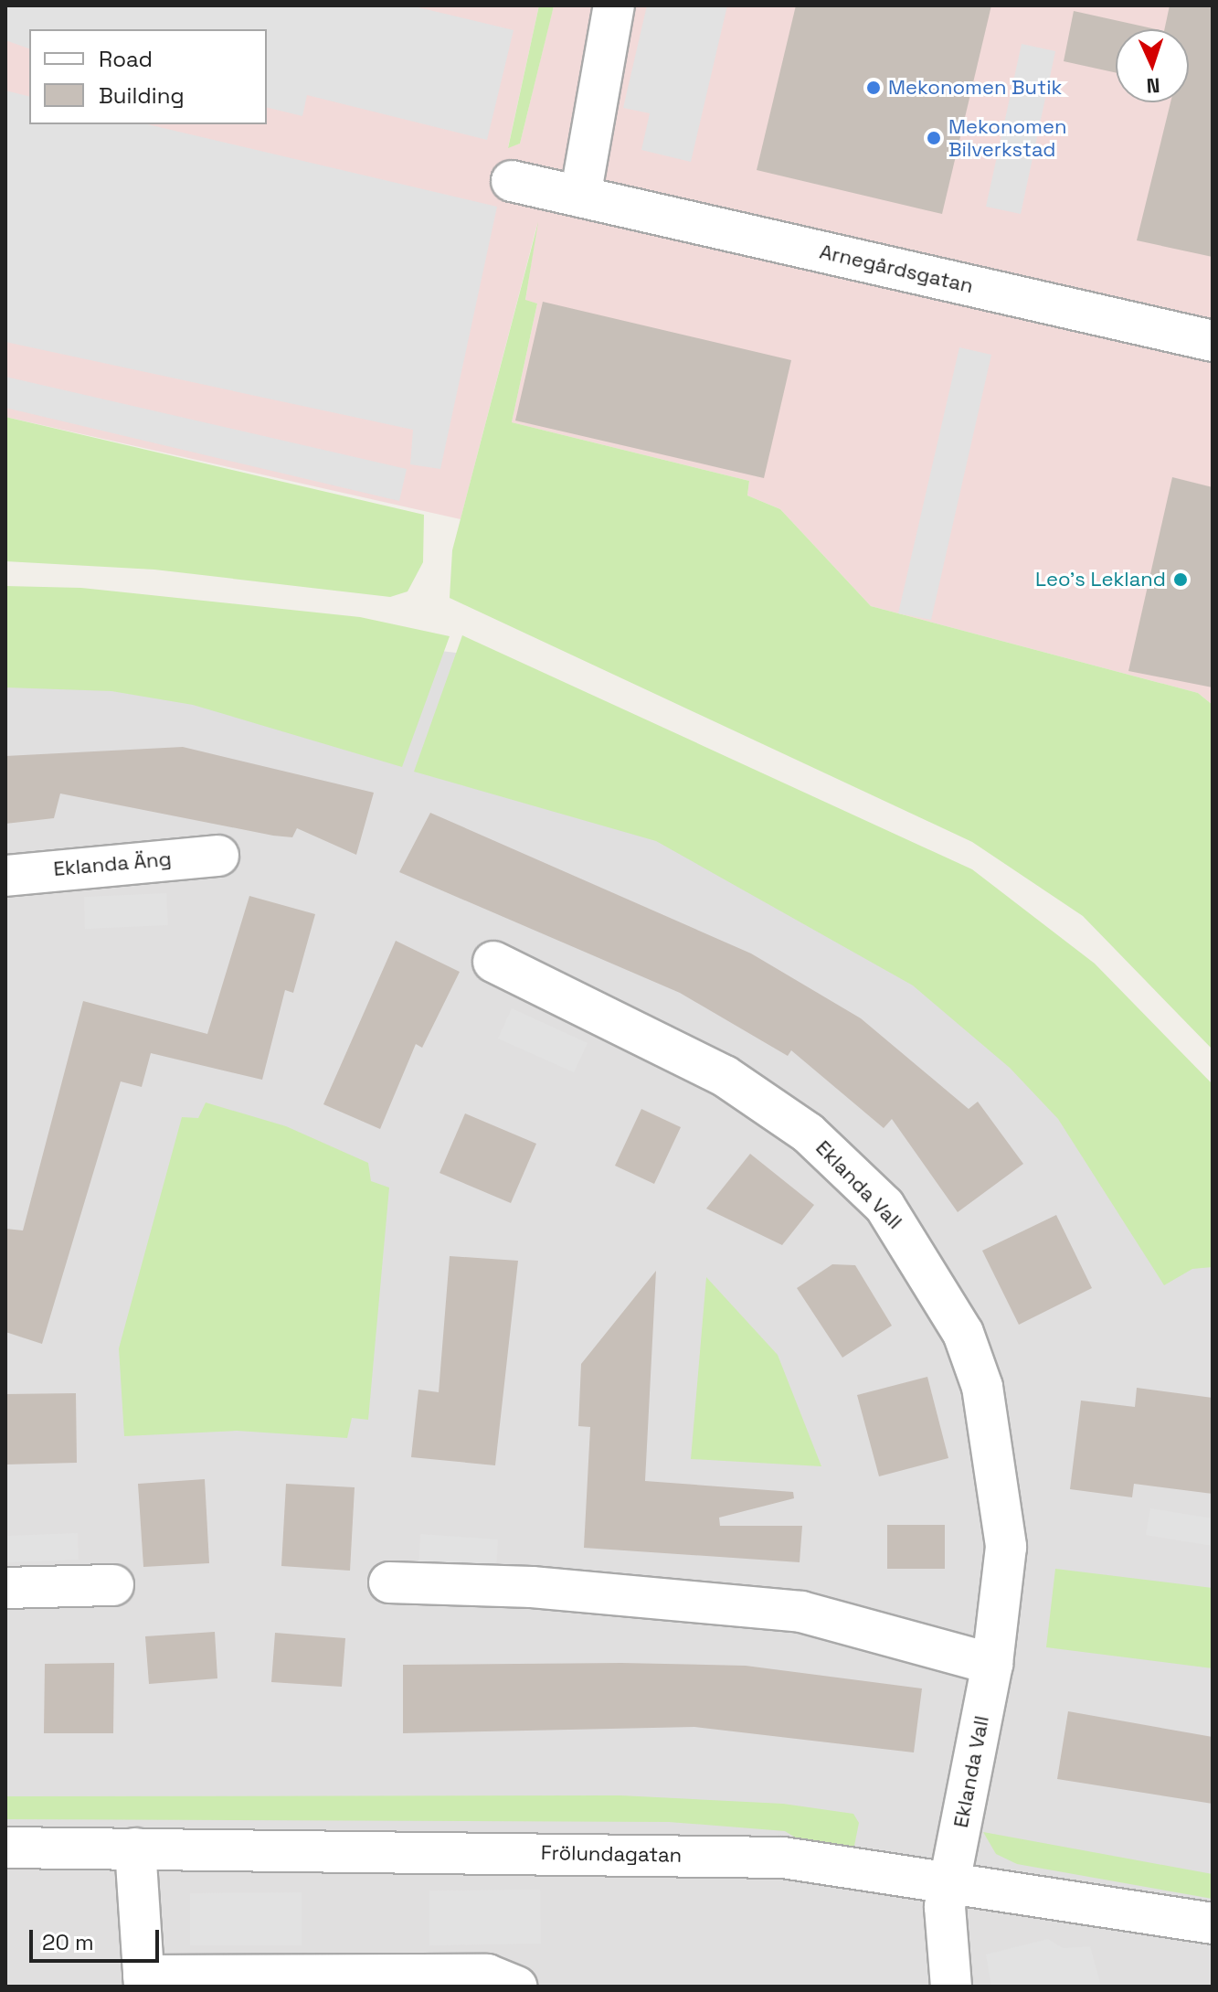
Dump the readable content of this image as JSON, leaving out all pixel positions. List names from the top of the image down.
{
  "streets": {
    "street": [
      "Arnegårdsgatan",
      "Eklanda Äng",
      "Eklanda Vall",
      "Frölundagatan"
    ]
  },
  "crossings": [
    ["Eklanda Vall", "Frölundagatan"]
  ],
  "places": ["Mekonomen Butik", "Mekonomen Bilverkstad", "Leo's Lekland"],
  "legend": ["Road", "Building"],
  "scale_bar": "20 m",
  "north": "bottom"
}
